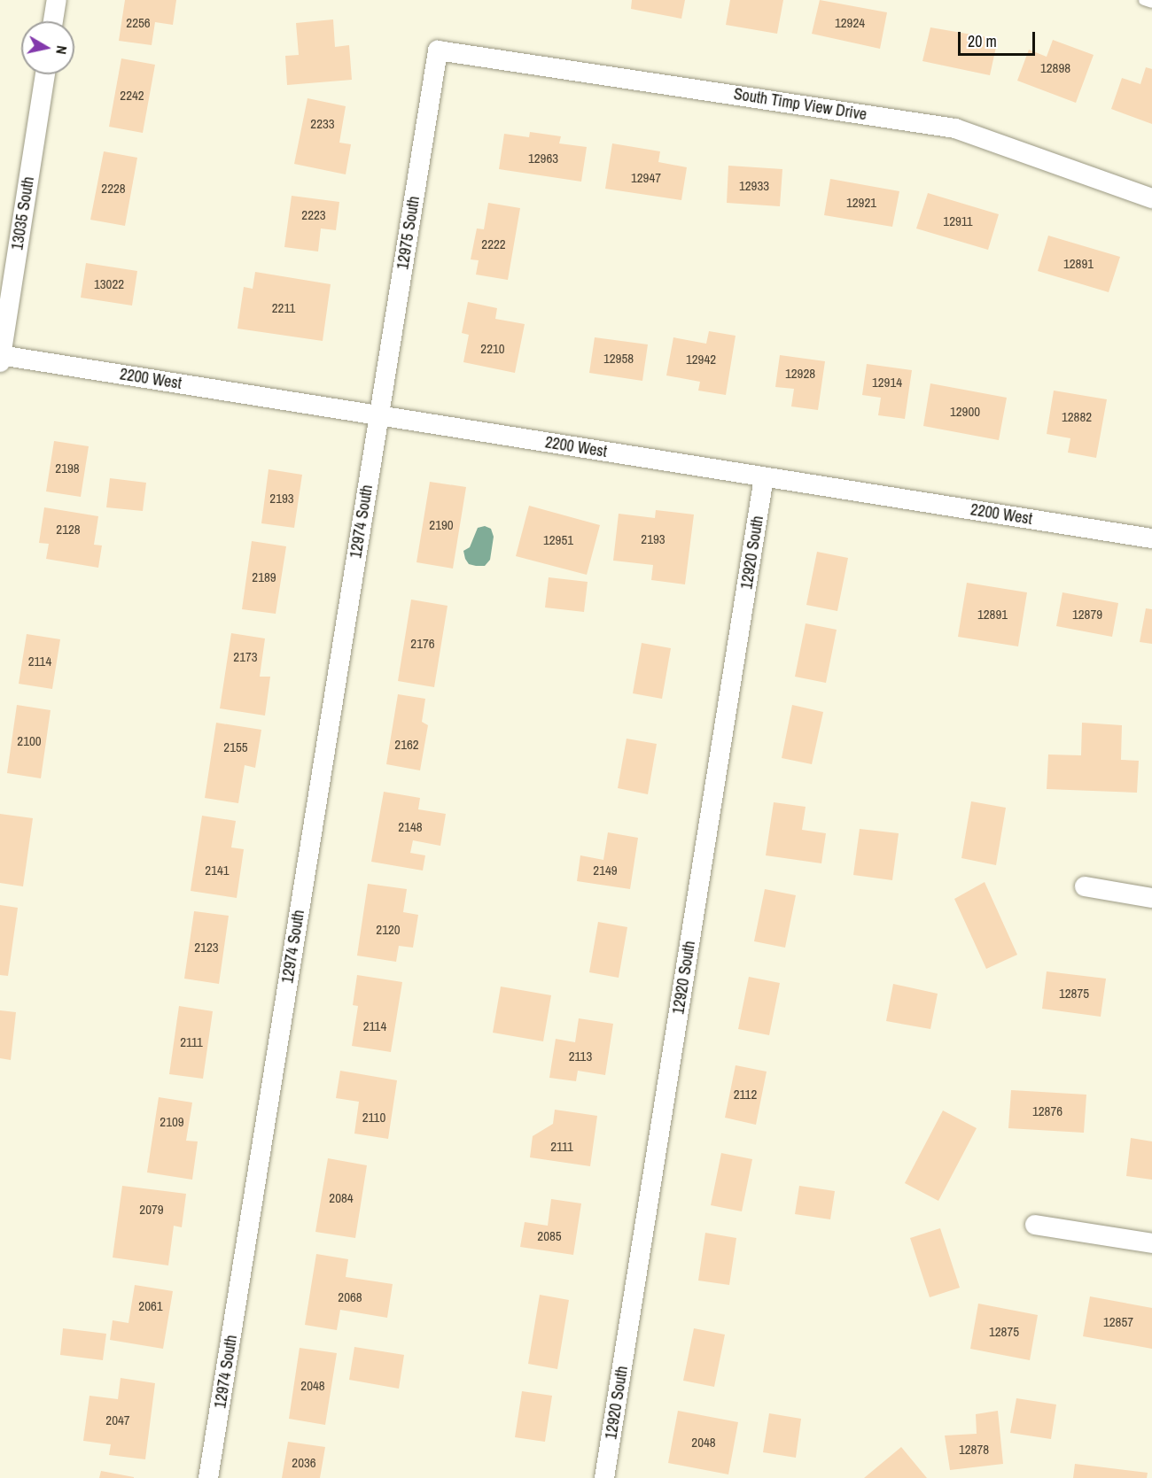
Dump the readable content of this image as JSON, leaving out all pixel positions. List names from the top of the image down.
{
  "streets": {
    "street": [
      "South Timp View Drive",
      "13035 South",
      "12975 South",
      "2200 West",
      "12974 South",
      "12920 South"
    ]
  },
  "crossings": [
    ["South Timp View Drive", "12975 South"],
    ["13035 South", "2200 West"],
    ["12975 South", "2200 West"],
    ["12975 South", "12974 South"],
    ["2200 West", "12974 South"],
    ["2200 West", "12920 South"]
  ],
  "house_numbers": [
    "2256",
    "12924",
    "12898",
    "2242",
    "2233",
    "12963",
    "12947",
    "12933",
    "2228",
    "12921",
    "2223",
    "12911",
    "2222",
    "12891",
    "13022",
    "2211",
    "2210",
    "12958",
    "12942",
    "12928",
    "12914",
    "12900",
    "12882",
    "2198",
    "2193",
    "2190",
    "2128",
    "2193",
    "12951",
    "2189",
    "12891",
    "12879",
    "2176",
    "2173",
    "2114",
    "2100",
    "2162",
    "2155",
    "2148",
    "2141",
    "2149",
    "2120",
    "2123",
    "12875",
    "2114",
    "2111",
    "2113",
    "2112",
    "12876",
    "2110",
    "2109",
    "2111",
    "2084",
    "2079",
    "2085",
    "2068",
    "2061",
    "12857",
    "12875",
    "2048",
    "2047",
    "2048",
    "12878",
    "2036"
  ],
  "scale_bar": "20 m",
  "north": "right"
}
